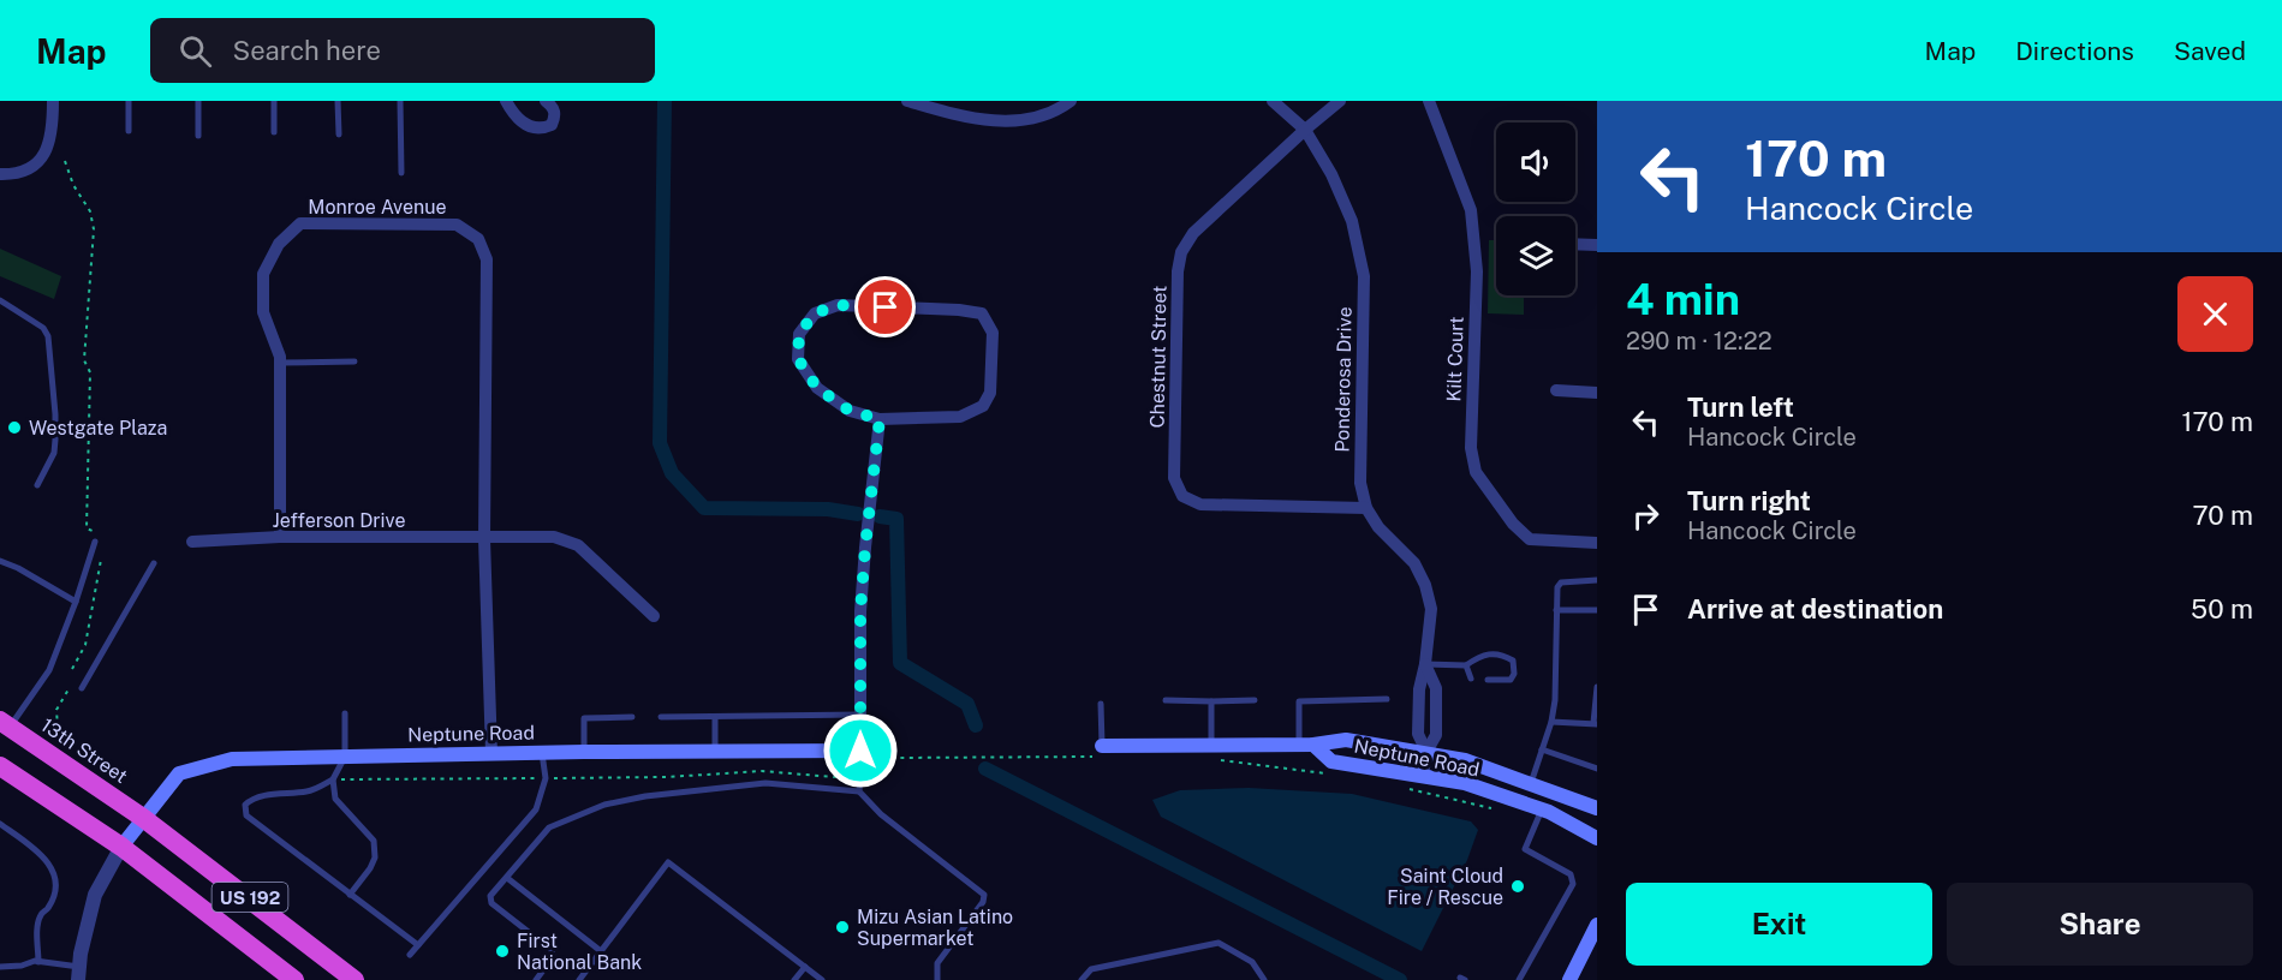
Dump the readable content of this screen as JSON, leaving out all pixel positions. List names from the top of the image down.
{
  "streets": {
    "highway": ["13th Street", "US 192"],
    "main road": ["Neptune Road"],
    "street": [
      "Monroe Avenue",
      "Chestnut Street",
      "Kilt Court",
      "Ponderosa Drive",
      "Jefferson Drive"
    ]
  },
  "crossings": [
    ["Monroe Avenue", "Jefferson Drive"],
    ["Monroe Avenue", "Neptune Road"],
    ["Chestnut Street", "Ponderosa Drive"],
    ["Ponderosa Drive", "Neptune Road"],
    ["Neptune Road", "13th Street"],
    ["Neptune Road", "US 192"],
    ["13th Street", "US 192"]
  ],
  "places": [
    "Westgate Plaza",
    "Saint Cloud Fire / Rescue",
    "Mizu Asian Latino Supermarket",
    "First National Bank"
  ],
  "page": {
    "header": "Map",
    "search": "Search here",
    "nav": ["Map", "Directions", "Saved"],
    "turn": ["170 m", "Hancock Circle"],
    "heading": ["4 min", "290 m · 12:22"],
    "list": [
      {
        "name": "Turn left",
        "note": "Hancock Circle",
        "value": "170 m"
      },
      {
        "name": "Turn right",
        "note": "Hancock Circle",
        "value": "70 m"
      },
      {
        "name": "Arrive at destination",
        "value": "50 m"
      }
    ],
    "buttons": ["Exit", "Share"]
  }
}
